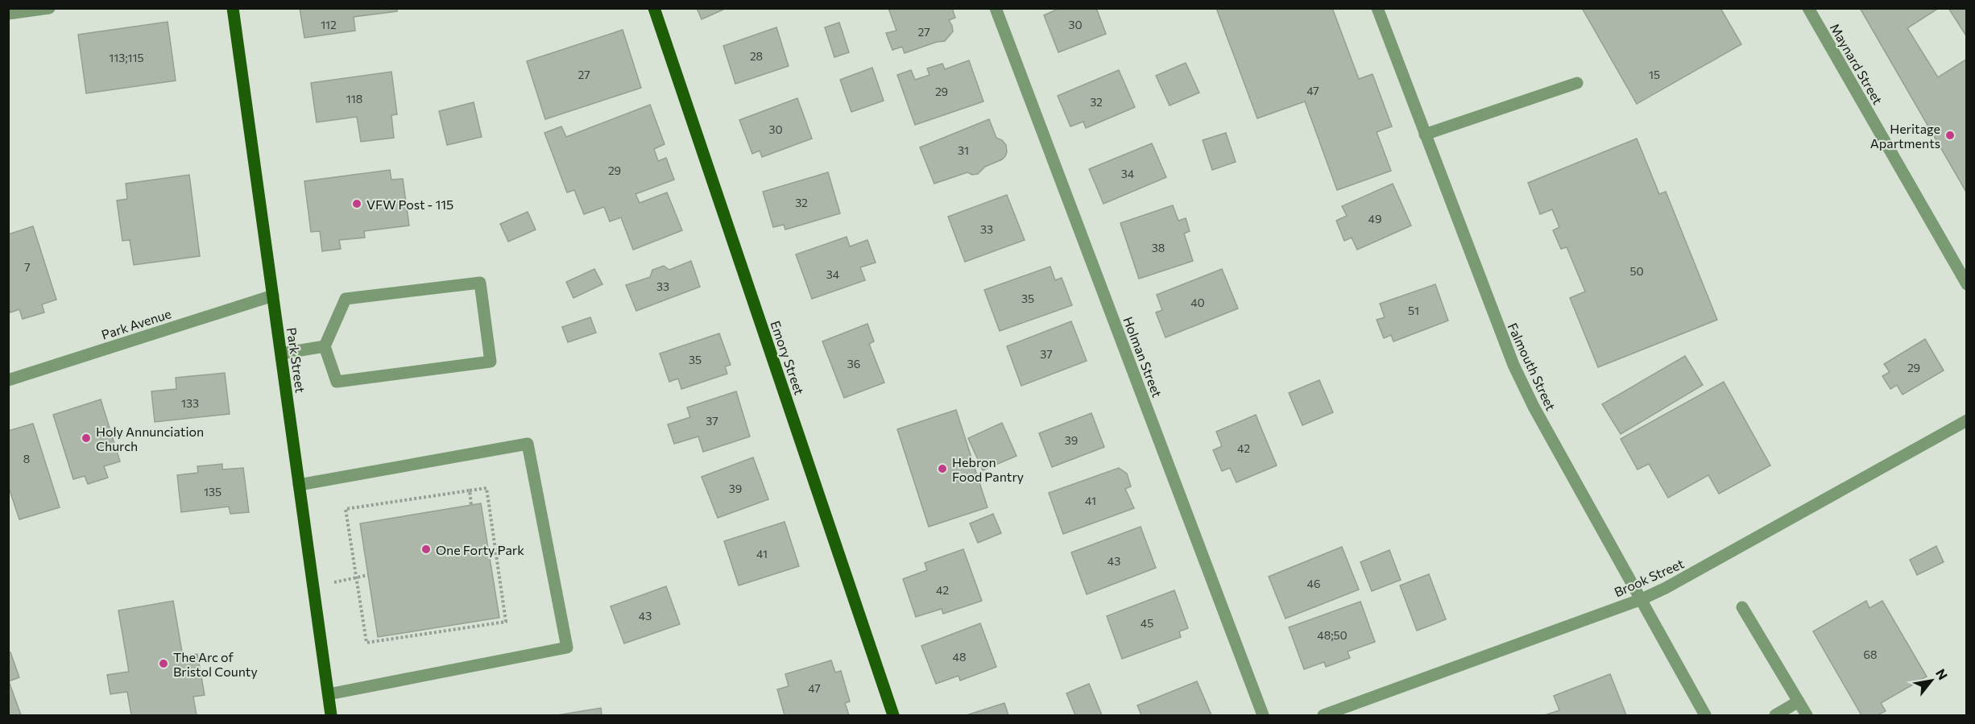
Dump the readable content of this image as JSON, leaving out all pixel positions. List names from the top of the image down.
{
  "streets": {
    "main road": ["Emory Street", "Park Street"],
    "street": [
      "Maynard Street",
      "Park Avenue",
      "Holman Street",
      "Falmouth Street",
      "Brook Street"
    ]
  },
  "crossings": [
    ["Park Avenue", "Park Street"],
    ["Falmouth Street", "Brook Street"]
  ],
  "places": [
    "Heritage Apartments",
    "VFW Post - 115",
    "Holy Annunciation Church",
    "Hebron Food Pantry",
    "One Forty Park",
    "The Arc of Bristol County"
  ],
  "house_numbers": [
    "112",
    "30",
    "27",
    "28",
    "113;115",
    "27",
    "15",
    "47",
    "29",
    "118",
    "32",
    "30",
    "31",
    "29",
    "34",
    "32",
    "49",
    "33",
    "38",
    "7",
    "50",
    "34",
    "33",
    "35",
    "40",
    "51",
    "37",
    "35",
    "36",
    "29",
    "133",
    "37",
    "39",
    "42",
    "8",
    "39",
    "135",
    "41",
    "41",
    "43",
    "46",
    "42",
    "43",
    "45",
    "48;50",
    "68",
    "48",
    "47"
  ],
  "north": "top right"
}
